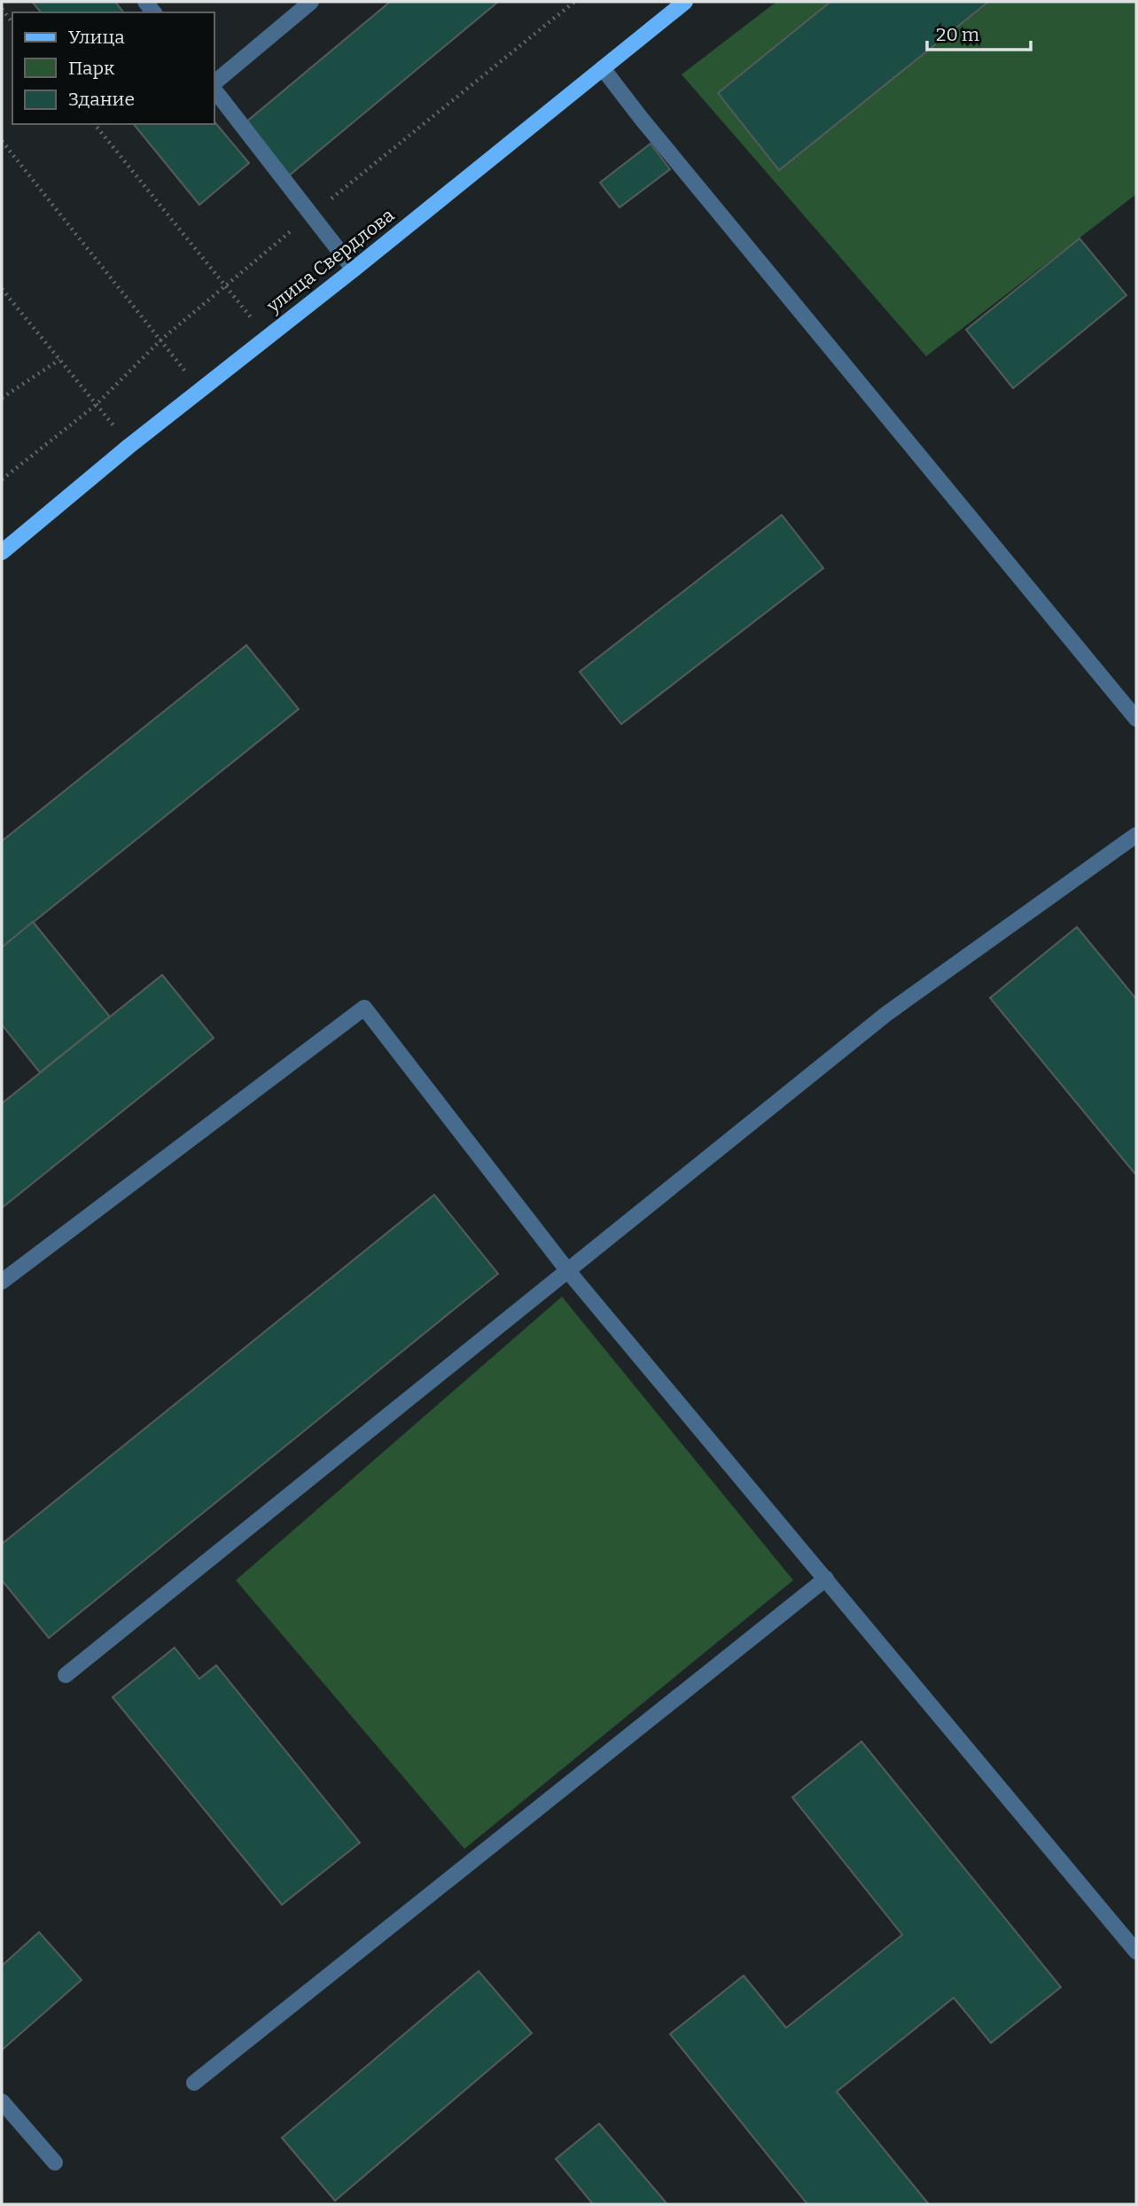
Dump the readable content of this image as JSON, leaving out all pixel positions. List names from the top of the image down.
{
  "streets": {
    "main road": ["улица Свердлова"]
  },
  "legend": ["Улица", "Парк", "Здание"],
  "scale_bar": "20 m"
}
